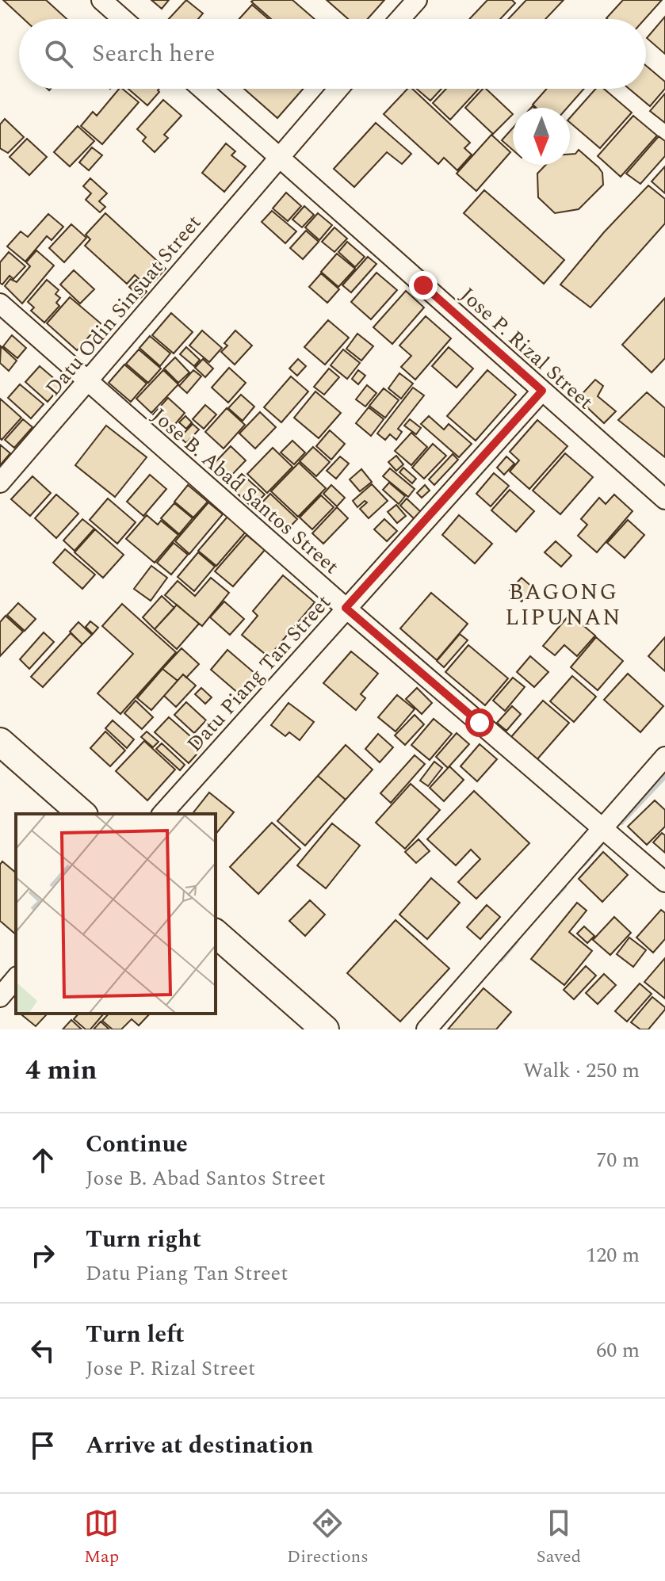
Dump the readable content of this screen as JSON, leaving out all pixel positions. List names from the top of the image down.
{
  "streets": {
    "street": [
      "Datu Odin Sinsuat Street",
      "Jose P. Rizal Street",
      "Jose B. Abad Santos Street",
      "Datu Piang Tan Street"
    ]
  },
  "crossings": [
    ["Datu Odin Sinsuat Street", "Jose P. Rizal Street"],
    ["Datu Odin Sinsuat Street", "Jose B. Abad Santos Street"],
    ["Jose P. Rizal Street", "Datu Piang Tan Street"],
    ["Jose B. Abad Santos Street", "Datu Piang Tan Street"]
  ],
  "districts": ["BAGONG LIPUNAN"],
  "north": "bottom",
  "page": {
    "search": "Search here",
    "heading": ["4 min", "Walk · 250 m"],
    "list": [
      ["Continue", "Jose B. Abad Santos Street", "70 m"],
      ["Turn right", "Datu Piang Tan Street", "120 m"],
      ["Turn left", "Jose P. Rizal Street", "60 m"],
      "Arrive at destination"
    ],
    "nav": ["Map", "Directions", "Saved"]
  }
}
